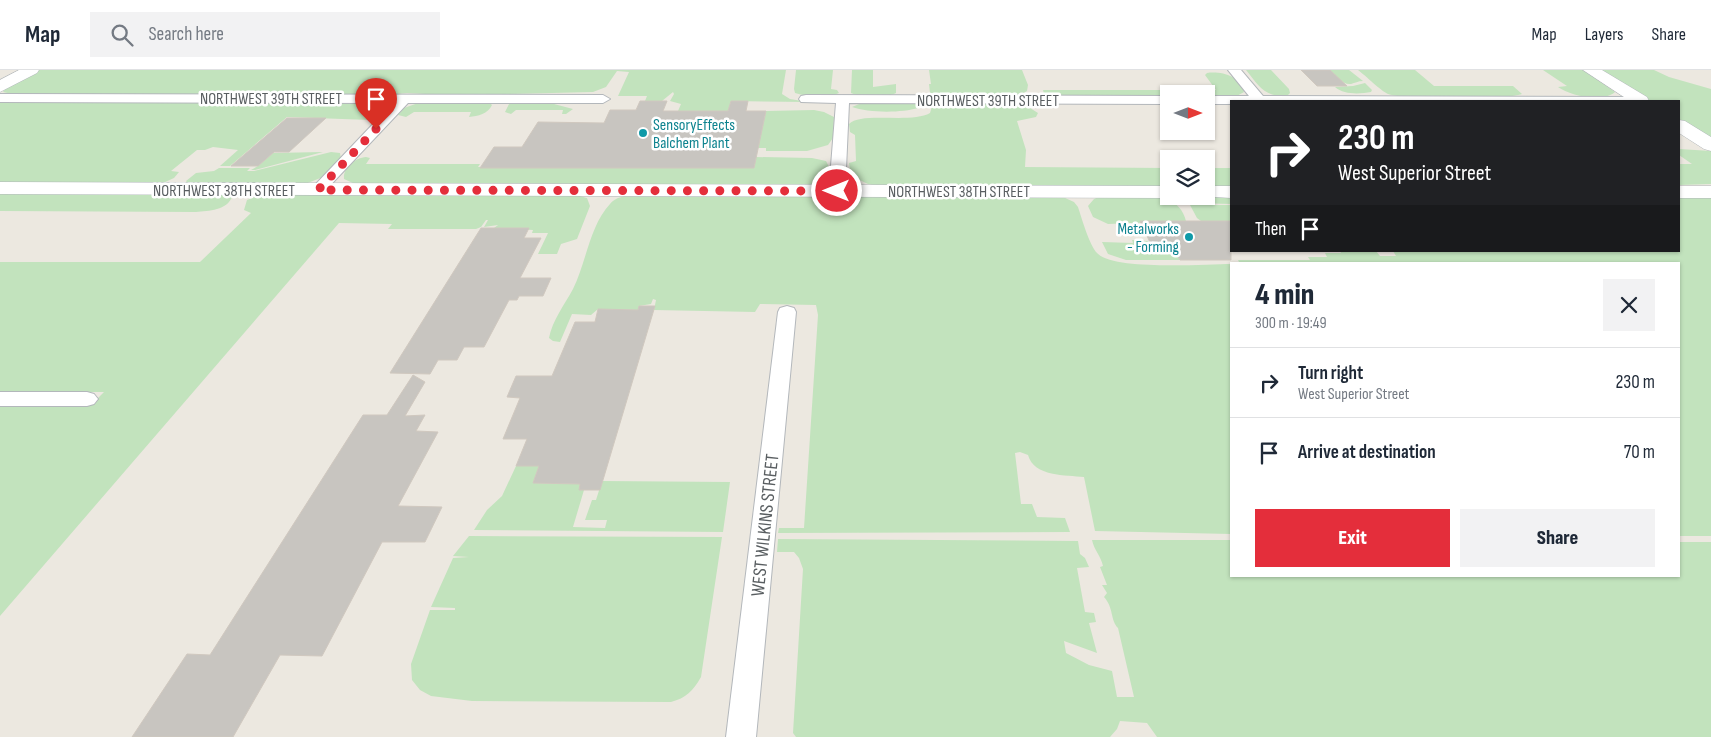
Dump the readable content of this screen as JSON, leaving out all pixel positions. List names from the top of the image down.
{
  "streets": {
    "main road": ["NORTHWEST 38TH STREET"],
    "street": ["NORTHWEST 39TH STREET", "WEST WILKINS STREET"]
  },
  "places": ["SensoryEffects Balchem Plant", "Metalworks - Forming"],
  "north": "right",
  "page": {
    "header": "Map",
    "search": "Search here",
    "nav": ["Map", "Layers", "Share"],
    "turn": ["230 m", "West Superior Street"],
    "then": "Then",
    "heading": ["4 min", "300 m · 19:49"],
    "list": [
      {
        "name": "Turn right",
        "note": "West Superior Street",
        "value": "230 m"
      },
      {
        "name": "Arrive at destination",
        "value": "70 m"
      }
    ],
    "buttons": ["Exit", "Share"]
  }
}
